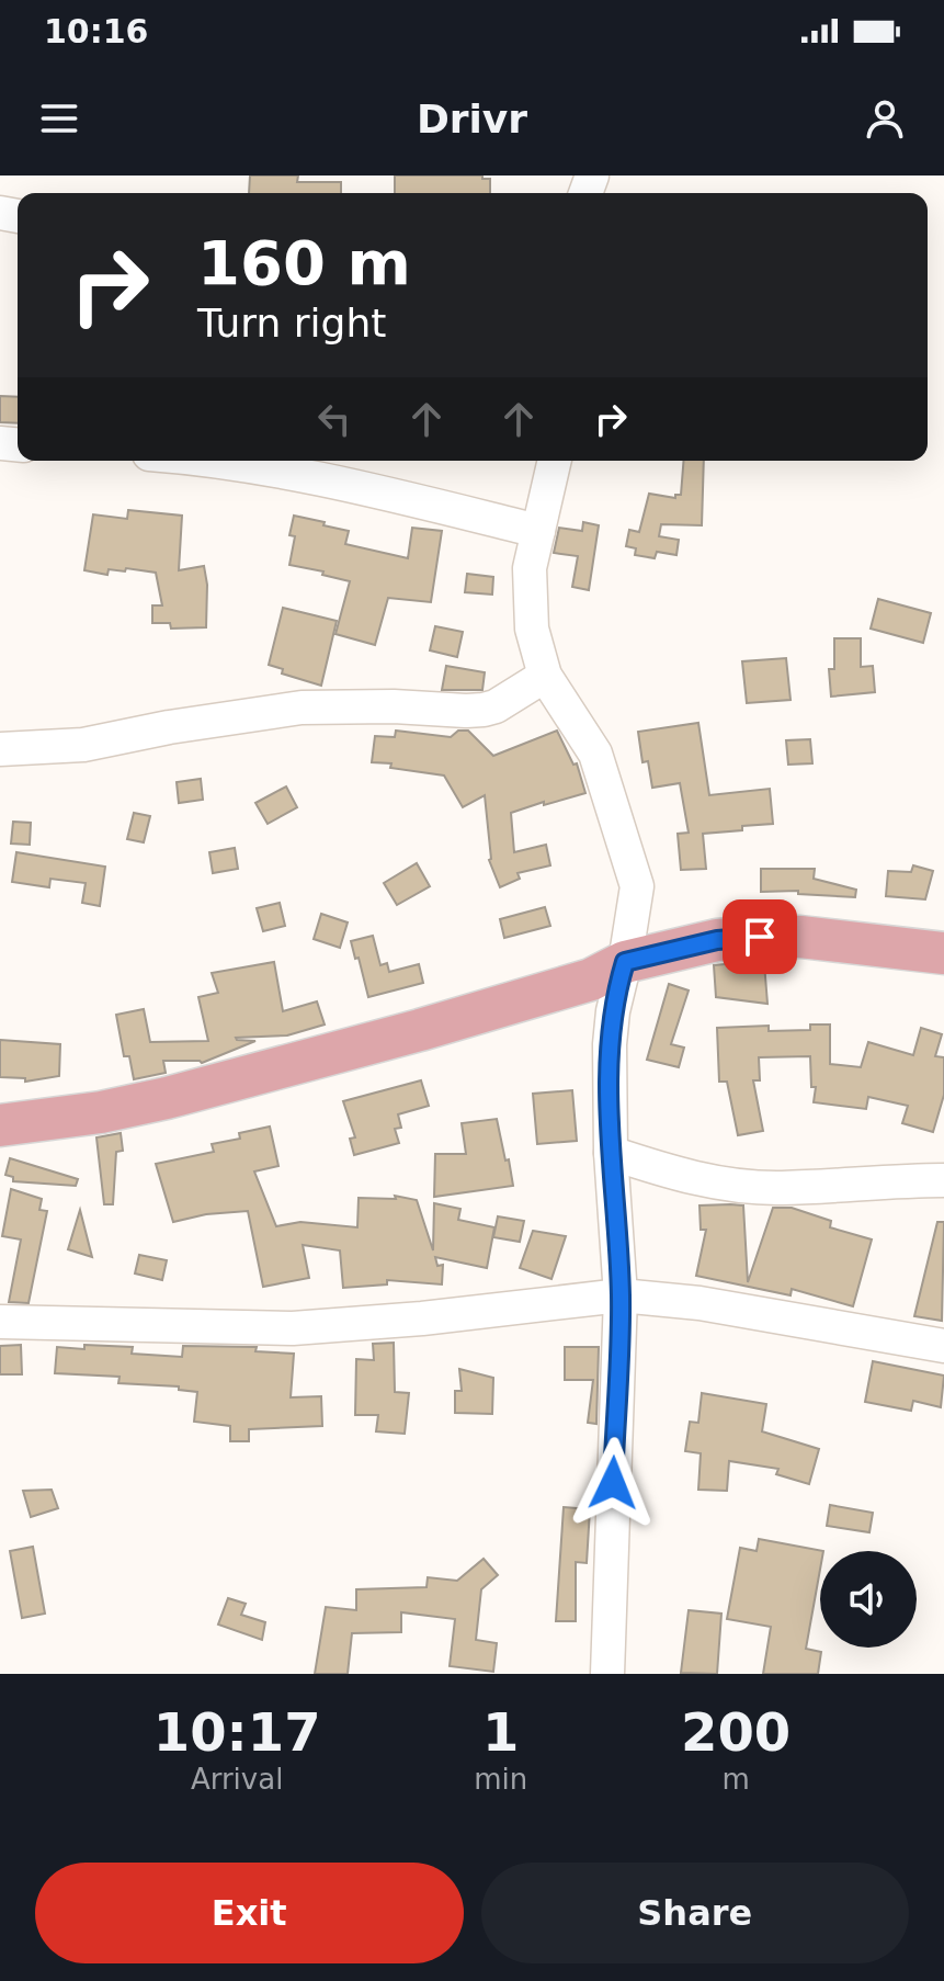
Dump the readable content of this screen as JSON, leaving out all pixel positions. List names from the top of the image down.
{
  "page": {
    "status": "10:16",
    "header": "Drivr",
    "turn": ["160 m", "Turn right"],
    "eta": [
      "10:17",
      "Arrival",
      "1",
      "min",
      "200",
      "m"
    ],
    "buttons": ["Exit", "Share"]
  }
}
